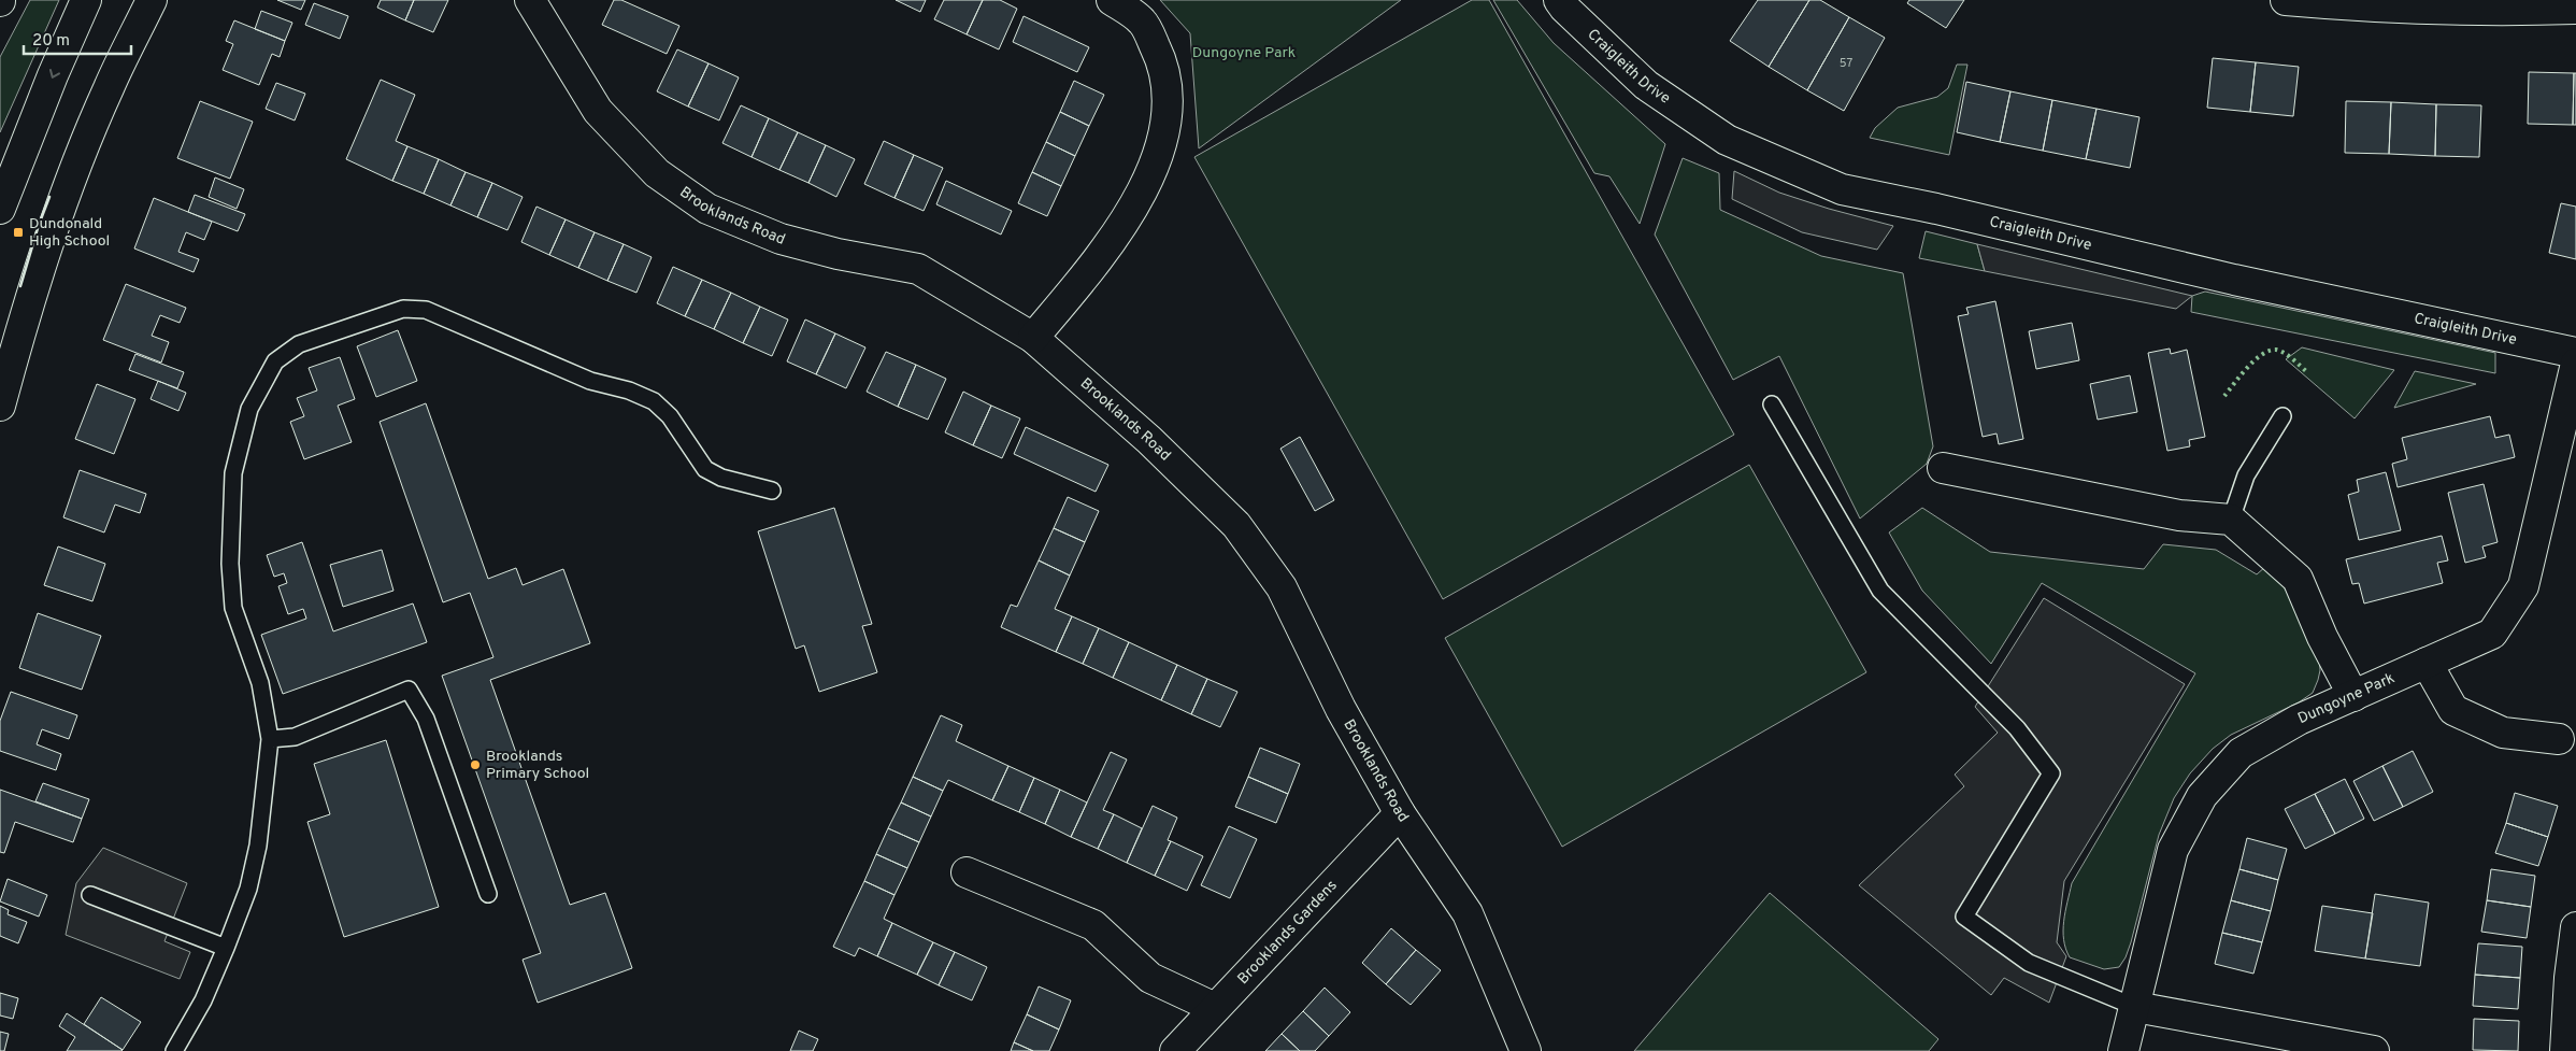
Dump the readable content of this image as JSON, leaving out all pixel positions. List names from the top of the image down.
{
  "streets": {
    "main road": [
      "Craigleith Drive",
      "Brooklands Road",
      "Dungoyne Park",
      "Brooklands Gardens"
    ]
  },
  "crossings": [
    ["Brooklands Road", "Brooklands Gardens"]
  ],
  "parks": ["Dungoyne Park"],
  "places": {
    "transit": ["Dundonald High School"],
    "other": ["Brooklands Primary School"]
  },
  "house_numbers": ["57"],
  "scale_bar": "20 m"
}
